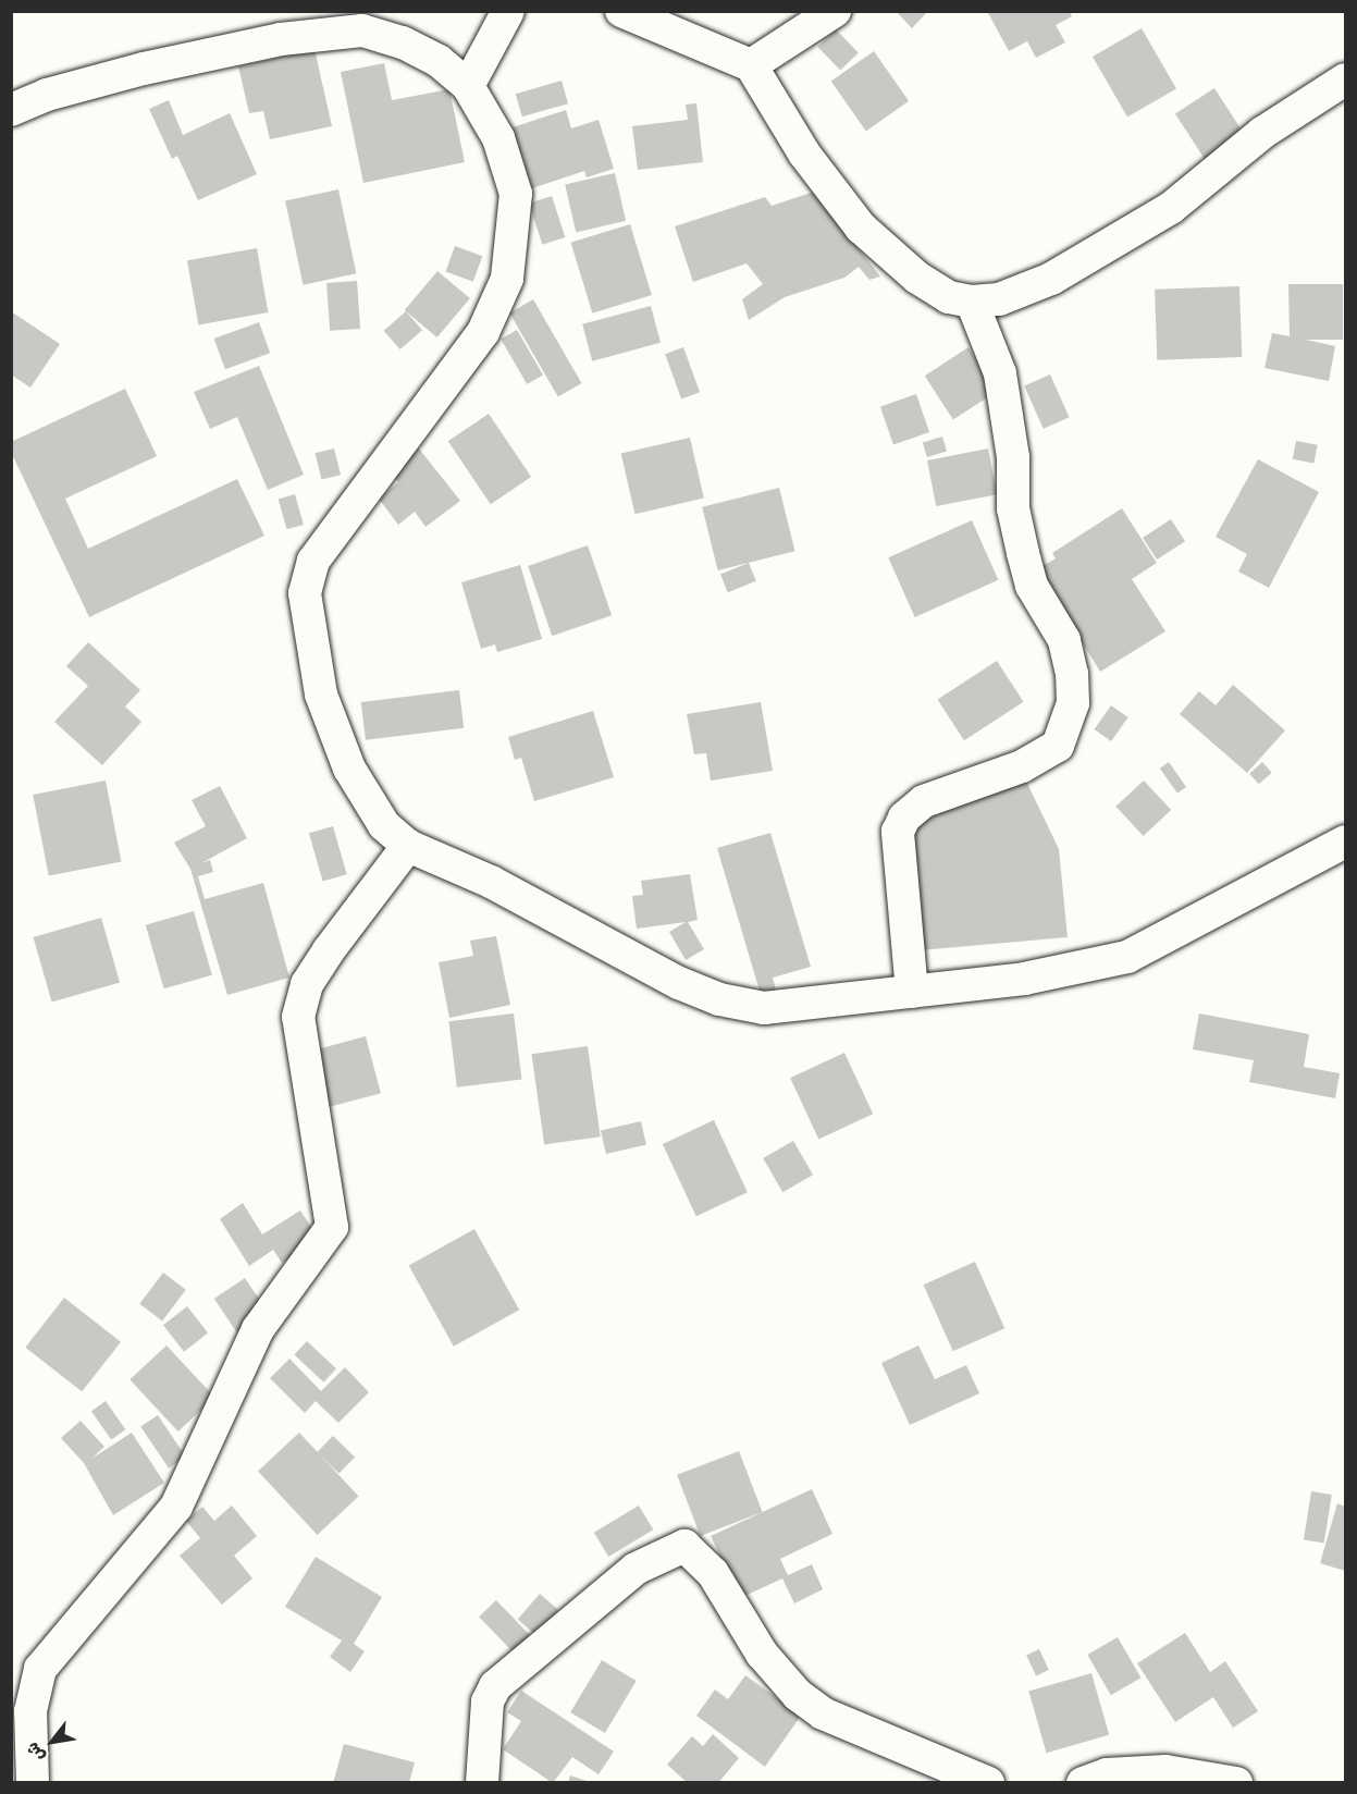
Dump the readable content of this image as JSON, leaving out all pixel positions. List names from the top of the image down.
{
  "north": "bottom left"
}
